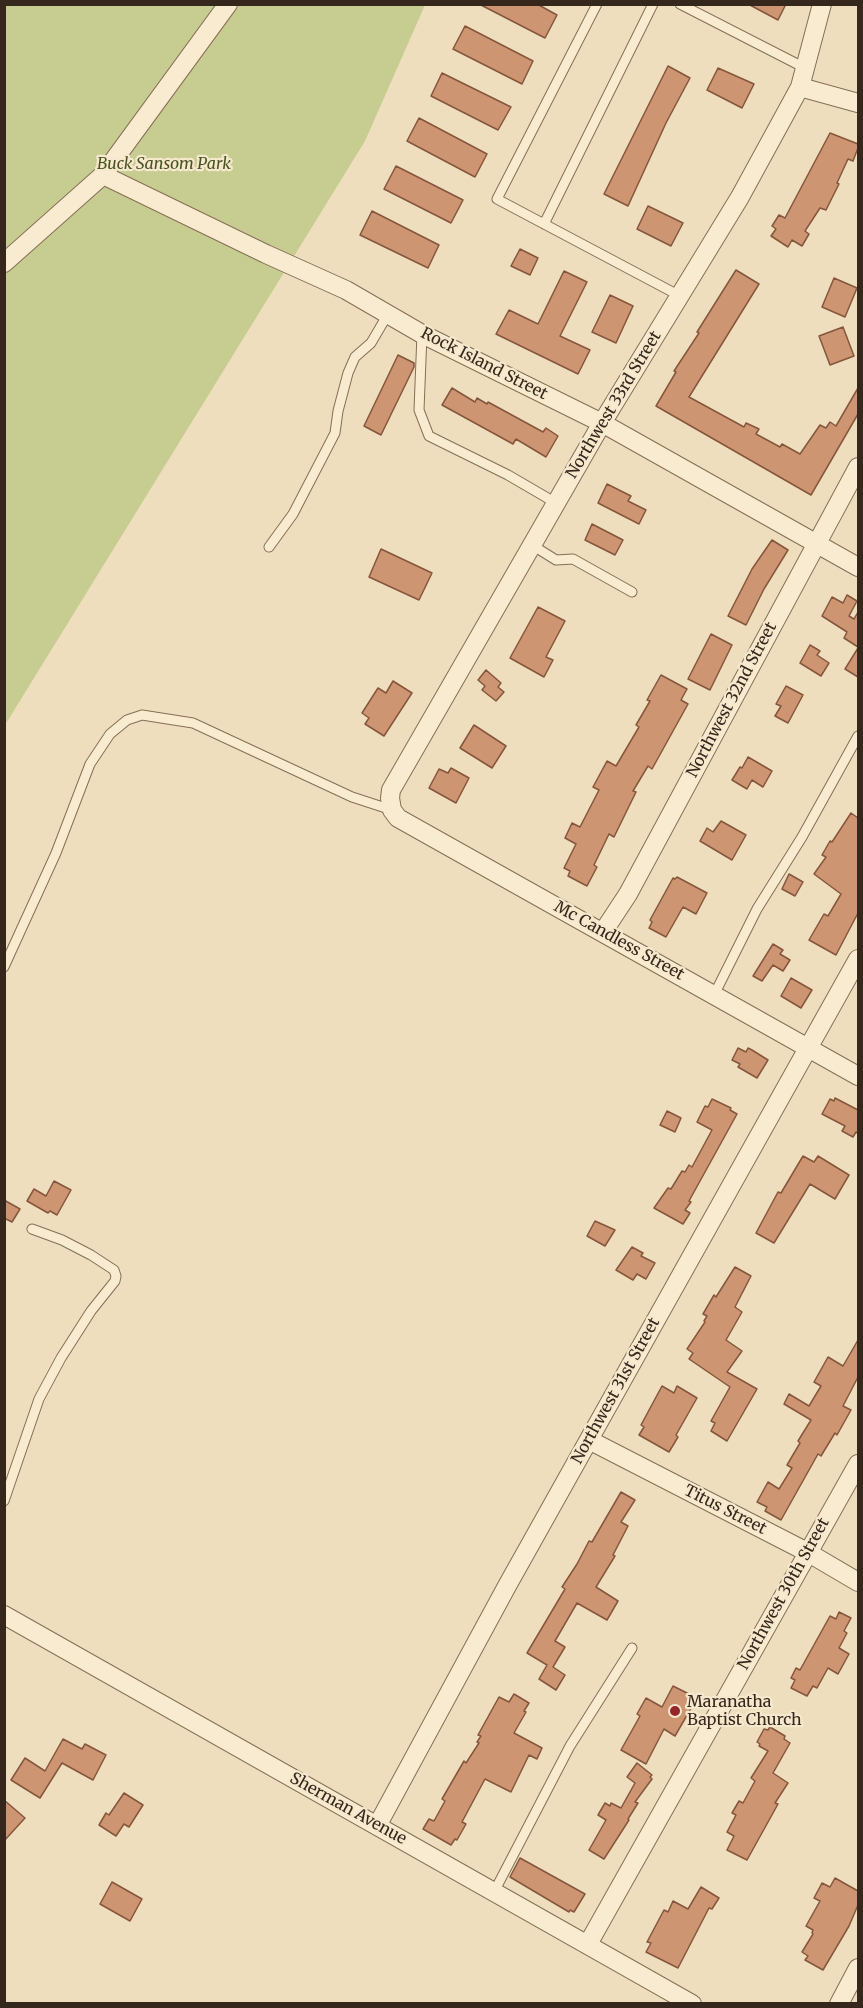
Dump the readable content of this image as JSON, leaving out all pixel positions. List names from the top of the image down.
{
  "streets": {
    "street": [
      "Rock Island Street",
      "Northwest 33rd Street",
      "Northwest 32nd Street",
      "Mc Candless Street",
      "Northwest 31st Street",
      "Titus Street",
      "Northwest 30th Street",
      "Sherman Avenue"
    ]
  },
  "crossings": [
    ["Rock Island Street", "Northwest 33rd Street"],
    ["Rock Island Street", "Northwest 32nd Street"],
    ["Northwest 33rd Street", "Mc Candless Street"],
    ["Northwest 32nd Street", "Mc Candless Street"],
    ["Mc Candless Street", "Northwest 31st Street"],
    ["Northwest 31st Street", "Titus Street"],
    ["Northwest 31st Street", "Sherman Avenue"],
    ["Titus Street", "Northwest 30th Street"],
    ["Northwest 30th Street", "Sherman Avenue"]
  ],
  "parks": ["Buck Sansom Park"],
  "places": ["Maranatha Baptist Church"]
}
